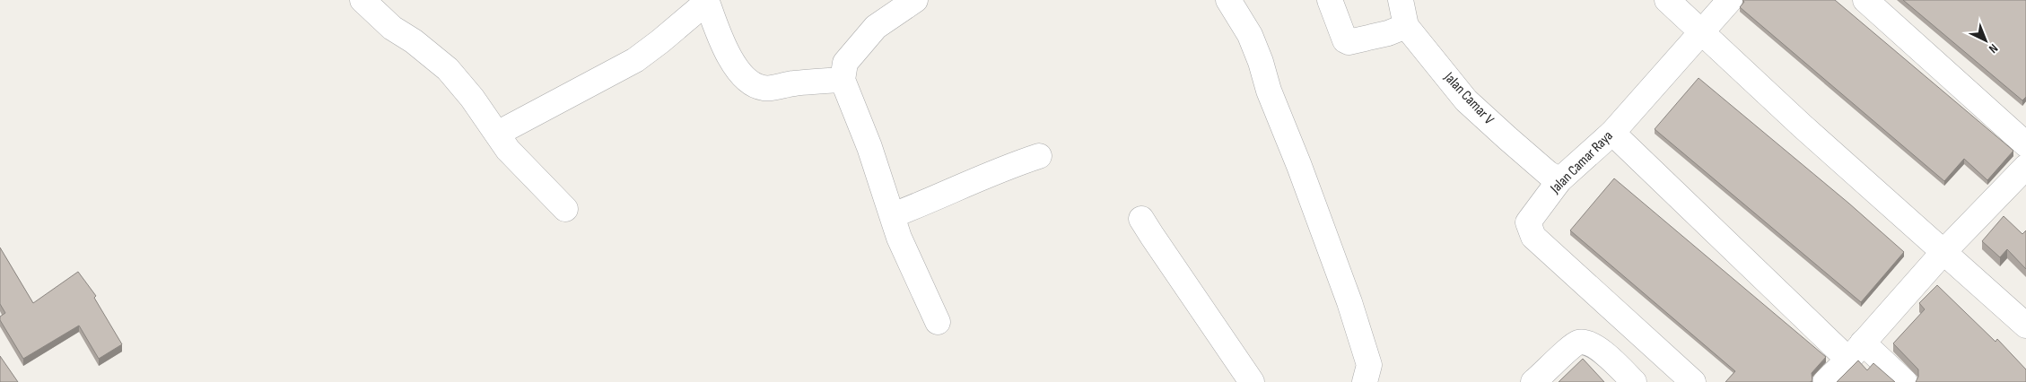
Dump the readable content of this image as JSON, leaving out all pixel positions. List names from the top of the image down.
{
  "streets": {
    "street": ["Jalan Camar V", "Jalan Camar Raya"]
  },
  "crossings": [
    ["Jalan Camar V", "Jalan Camar Raya"]
  ],
  "north": "bottom right"
}
